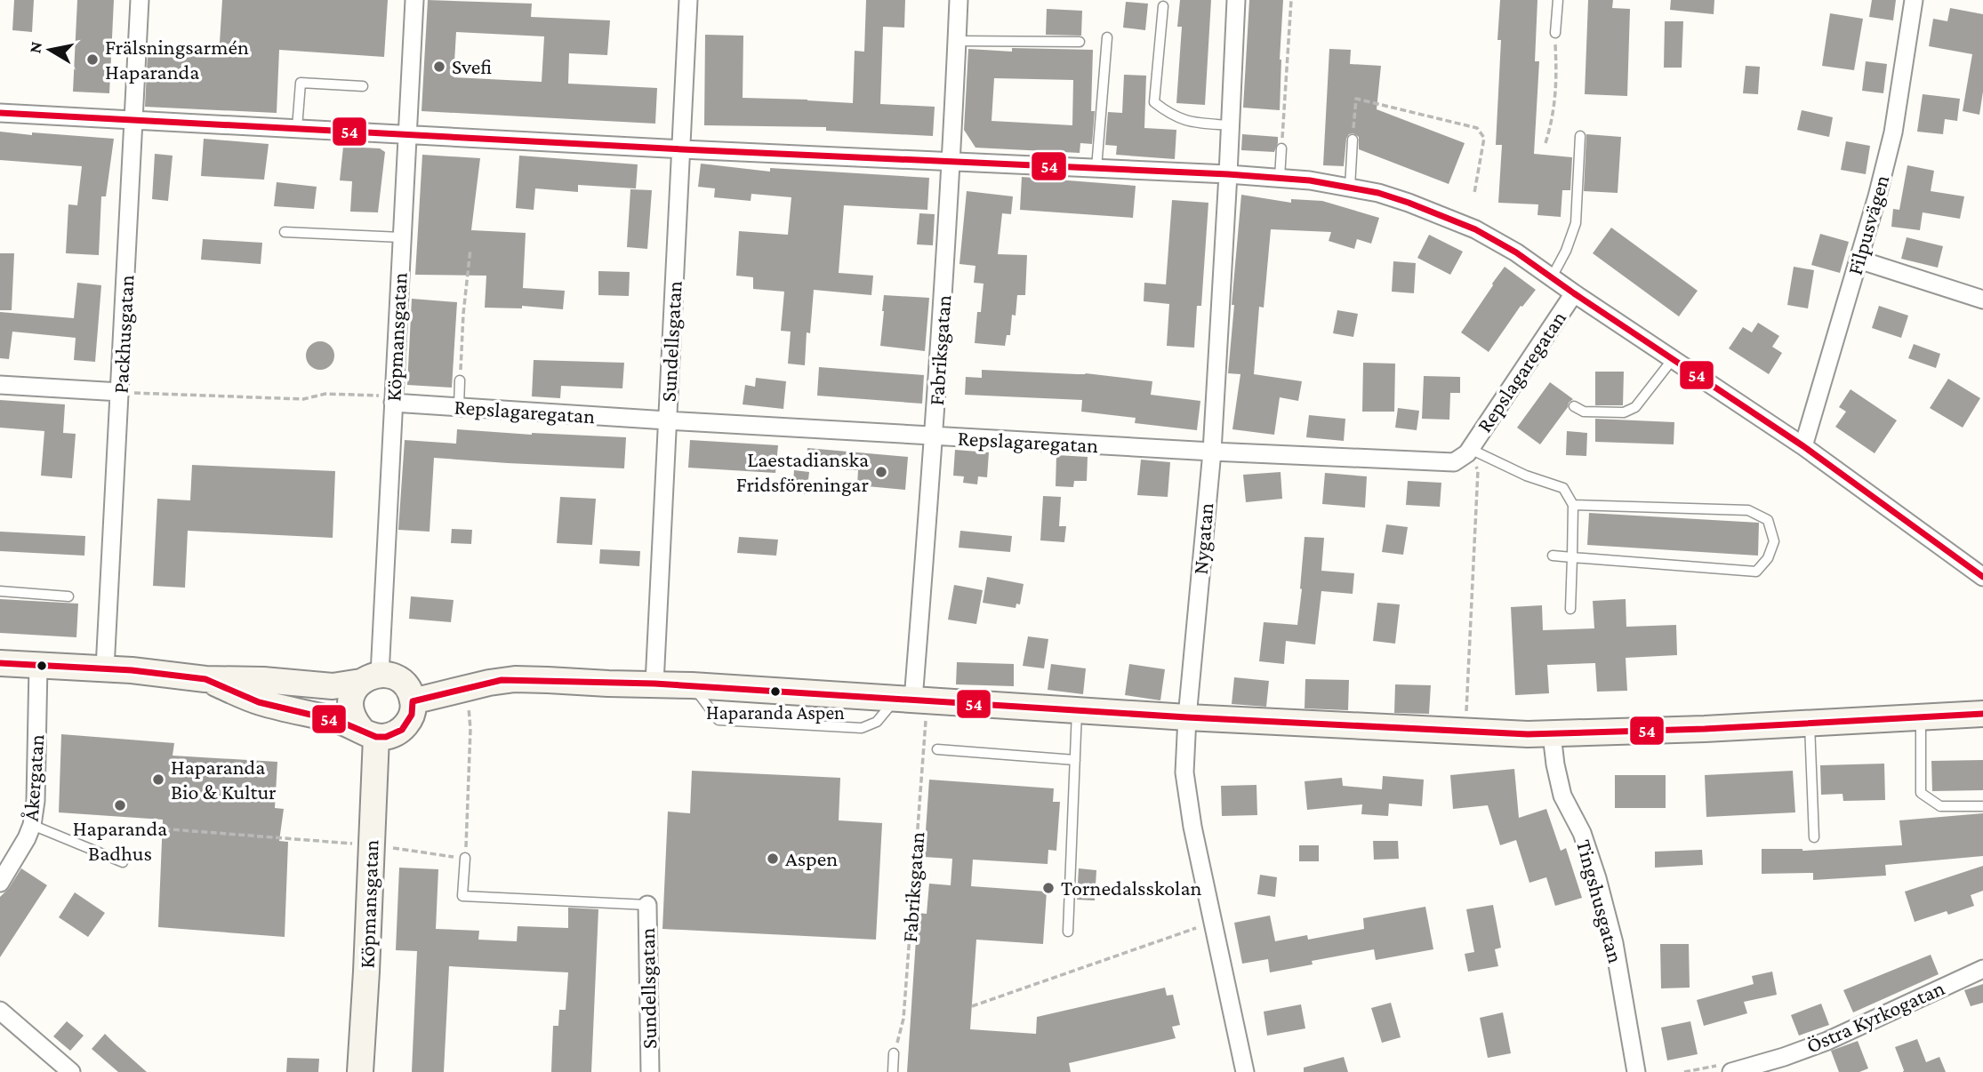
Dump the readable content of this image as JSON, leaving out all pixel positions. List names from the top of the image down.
{
  "streets": {
    "street": [
      "Filpusvägen",
      "Packhusgatan",
      "Köpmansgatan",
      "Sundellsgatan",
      "Fabriksgatan",
      "Repslagaregatan",
      "Nygatan",
      "Åkergatan",
      "Tingshusgatan",
      "Östra Kyrkogatan"
    ]
  },
  "crossings": [
    ["Köpmansgatan", "Repslagaregatan"],
    ["Sundellsgatan", "Repslagaregatan"],
    ["Fabriksgatan", "Repslagaregatan"],
    ["Repslagaregatan", "Nygatan"]
  ],
  "places": [
    "Frälsningsarmén Haparanda",
    "Svefi",
    "Laestadianska Fridsföreningar",
    "Haparanda Aspen",
    "Haparanda Bio & Kultur",
    "Haparanda Badhus",
    "Aspen",
    "Tornedalsskolan"
  ],
  "lines": ["transit line 54"],
  "north": "left"
}
